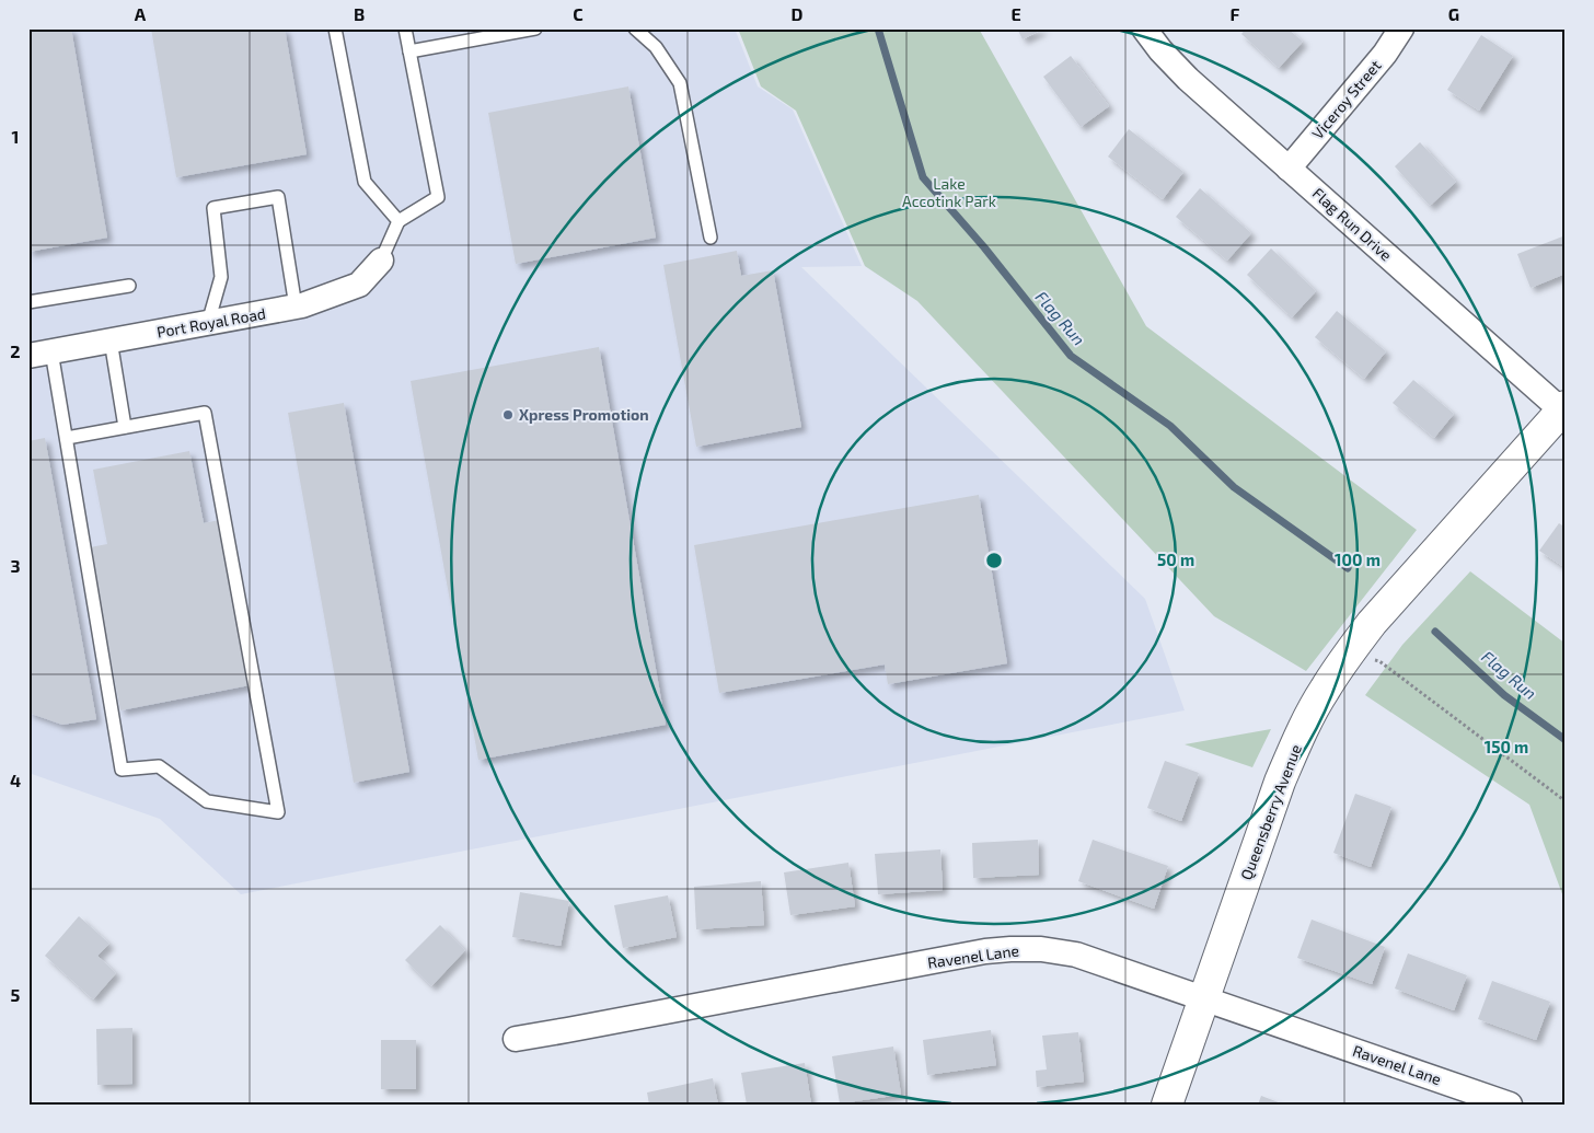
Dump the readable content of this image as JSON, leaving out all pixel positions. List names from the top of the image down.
{
  "streets": {
    "street": [
      "Viceroy Street",
      "Flag Run Drive",
      "Port Royal Road",
      "Queensberry Avenue",
      "Ravenel Lane"
    ]
  },
  "crossings": [
    ["Viceroy Street", "Flag Run Drive"],
    ["Flag Run Drive", "Queensberry Avenue"],
    ["Queensberry Avenue", "Ravenel Lane"]
  ],
  "water": ["Flag Run"],
  "parks": ["Lake Accotink Park"],
  "places": ["Xpress Promotion"],
  "grid": {
    "columns": [
      "A",
      "B",
      "C",
      "D",
      "E",
      "F",
      "G"
    ],
    "rows": [
      "1",
      "2",
      "3",
      "4",
      "5"
    ]
  },
  "rings": ["50 m", "100 m", "150 m"]
}
